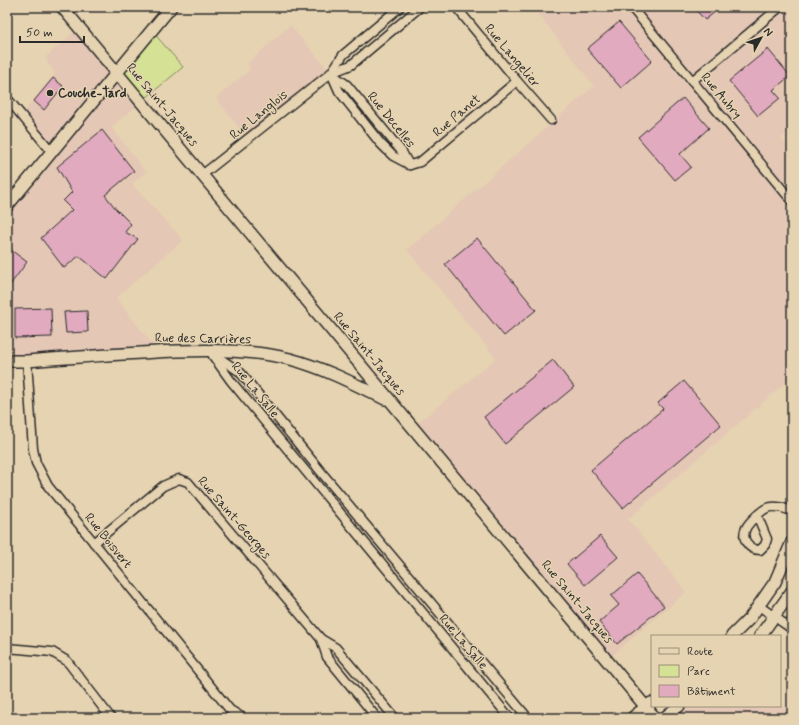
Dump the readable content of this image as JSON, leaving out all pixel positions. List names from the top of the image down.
{
  "streets": {
    "main road": ["Rue Saint-Jacques", "Rue des Carrières"],
    "street": [
      "Rue Langelier",
      "Rue Aubry",
      "Rue Langlois",
      "Rue Panet",
      "Rue Decelles",
      "Rue La Salle",
      "Rue Saint-Georges",
      "Rue Boisvert"
    ]
  },
  "crossings": [
    ["Rue Langelier", "Rue Panet"],
    ["Rue Saint-Jacques", "Rue Langlois"],
    ["Rue Saint-Jacques", "Rue des Carrières"],
    ["Rue Langlois", "Rue Decelles"],
    ["Rue Panet", "Rue Decelles"],
    ["Rue des Carrières", "Rue La Salle"],
    ["Rue des Carrières", "Rue Boisvert"],
    ["Rue Saint-Georges", "Rue Boisvert"]
  ],
  "places": ["Couche-Tard"],
  "legend": ["Route", "Parc", "Bâtiment"],
  "scale_bar": "50 m",
  "north": "top right"
}
